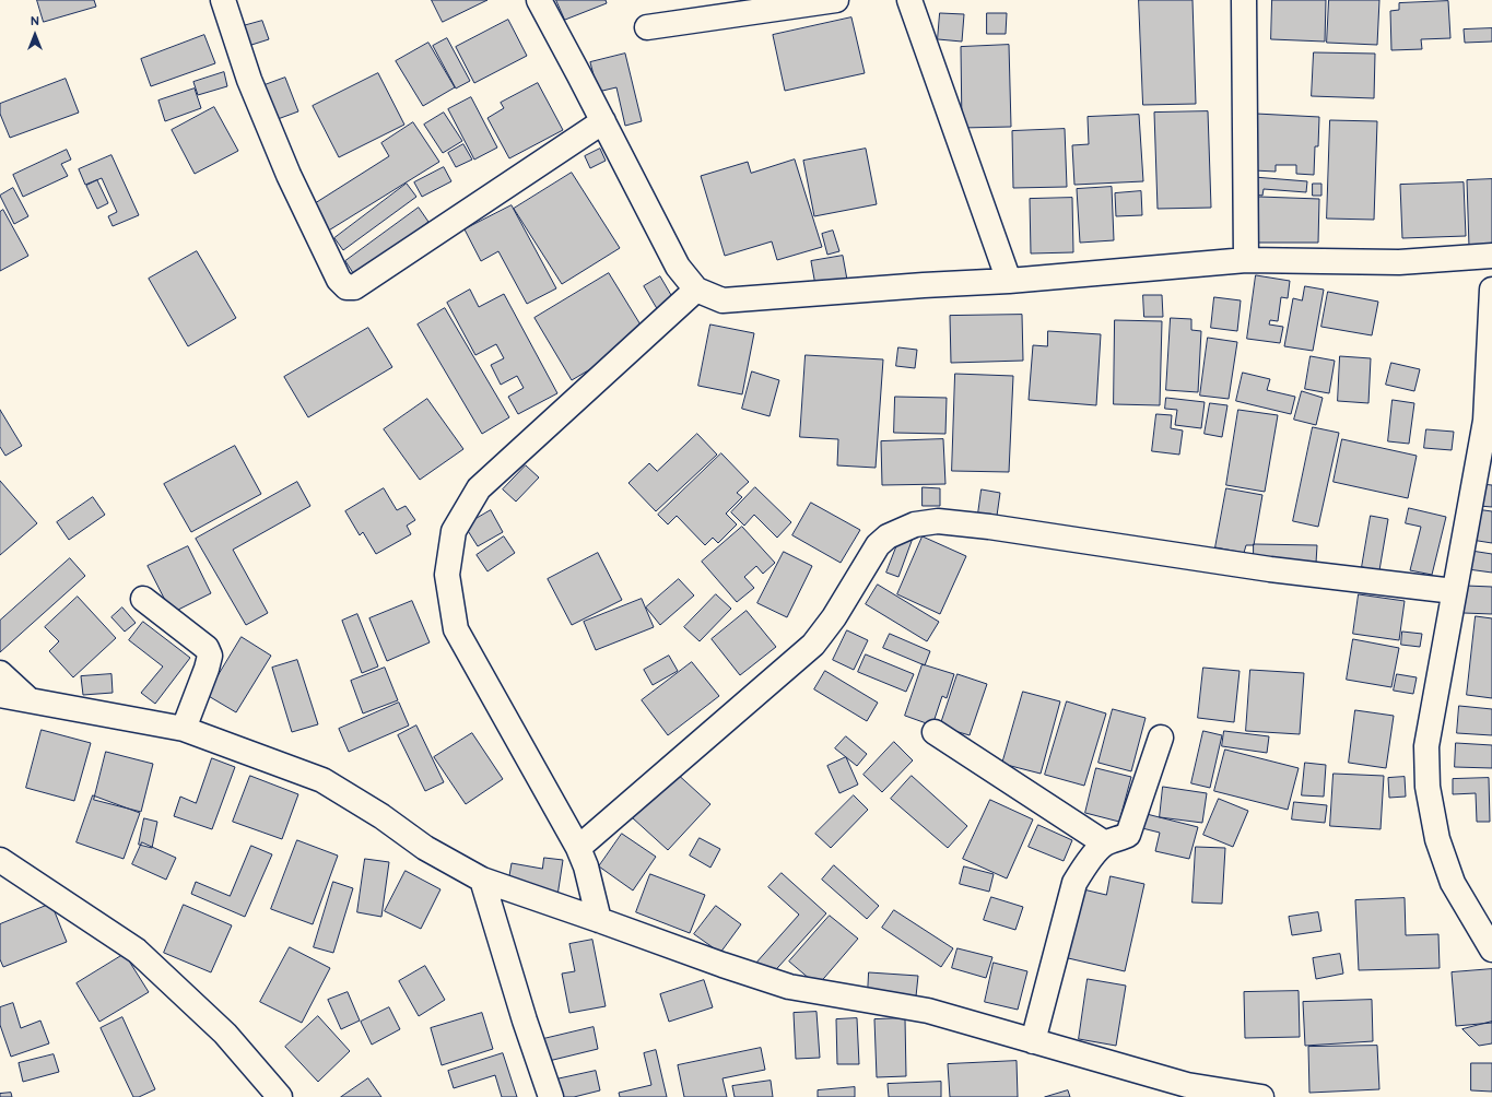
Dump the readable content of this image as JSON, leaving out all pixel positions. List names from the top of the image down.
{
  "north": "top"
}
